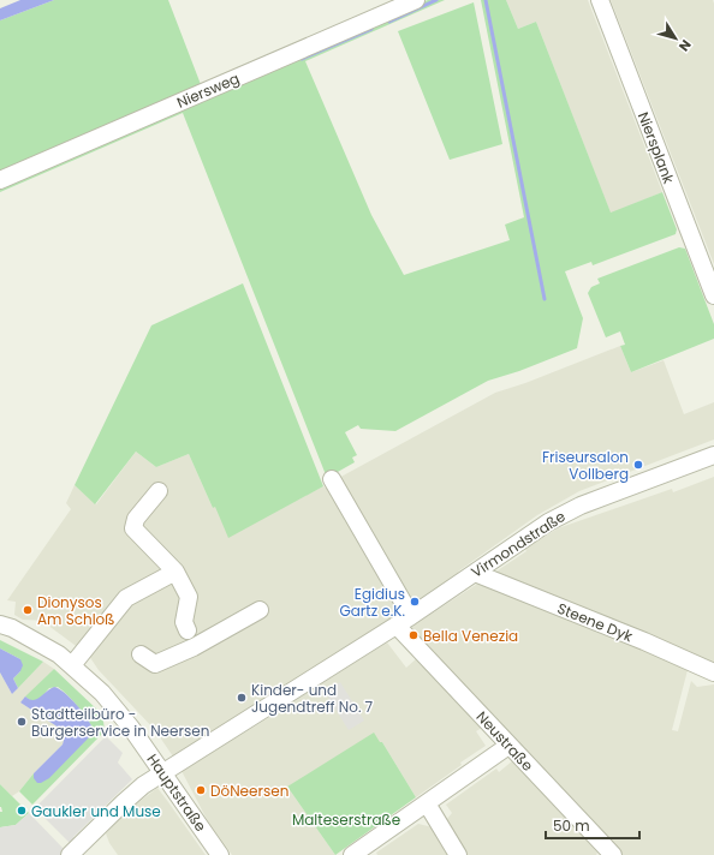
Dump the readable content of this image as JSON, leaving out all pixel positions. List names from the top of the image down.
{
  "streets": {
    "street": [
      "Niersweg",
      "Niersplank",
      "Virmondstraße",
      "Steene Dyk",
      "Neustraße",
      "Hauptstraße"
    ]
  },
  "crossings": [
    ["Virmondstraße", "Steene Dyk"],
    ["Virmondstraße", "Neustraße"],
    ["Virmondstraße", "Hauptstraße"]
  ],
  "parks": ["Malteserstraße"],
  "places": [
    "Friseursalon Vollberg",
    "Egidius Gartz e.K.",
    "Dionysos Am Schloß",
    "Bella Venezia",
    "Kinder- und Jugendtreff No. 7",
    "Stadtteilbüro - Bürgerservice in Neersen",
    "DöNeersen",
    "Gaukler und Muse"
  ],
  "scale_bar": "50 m",
  "north": "bottom right"
}
